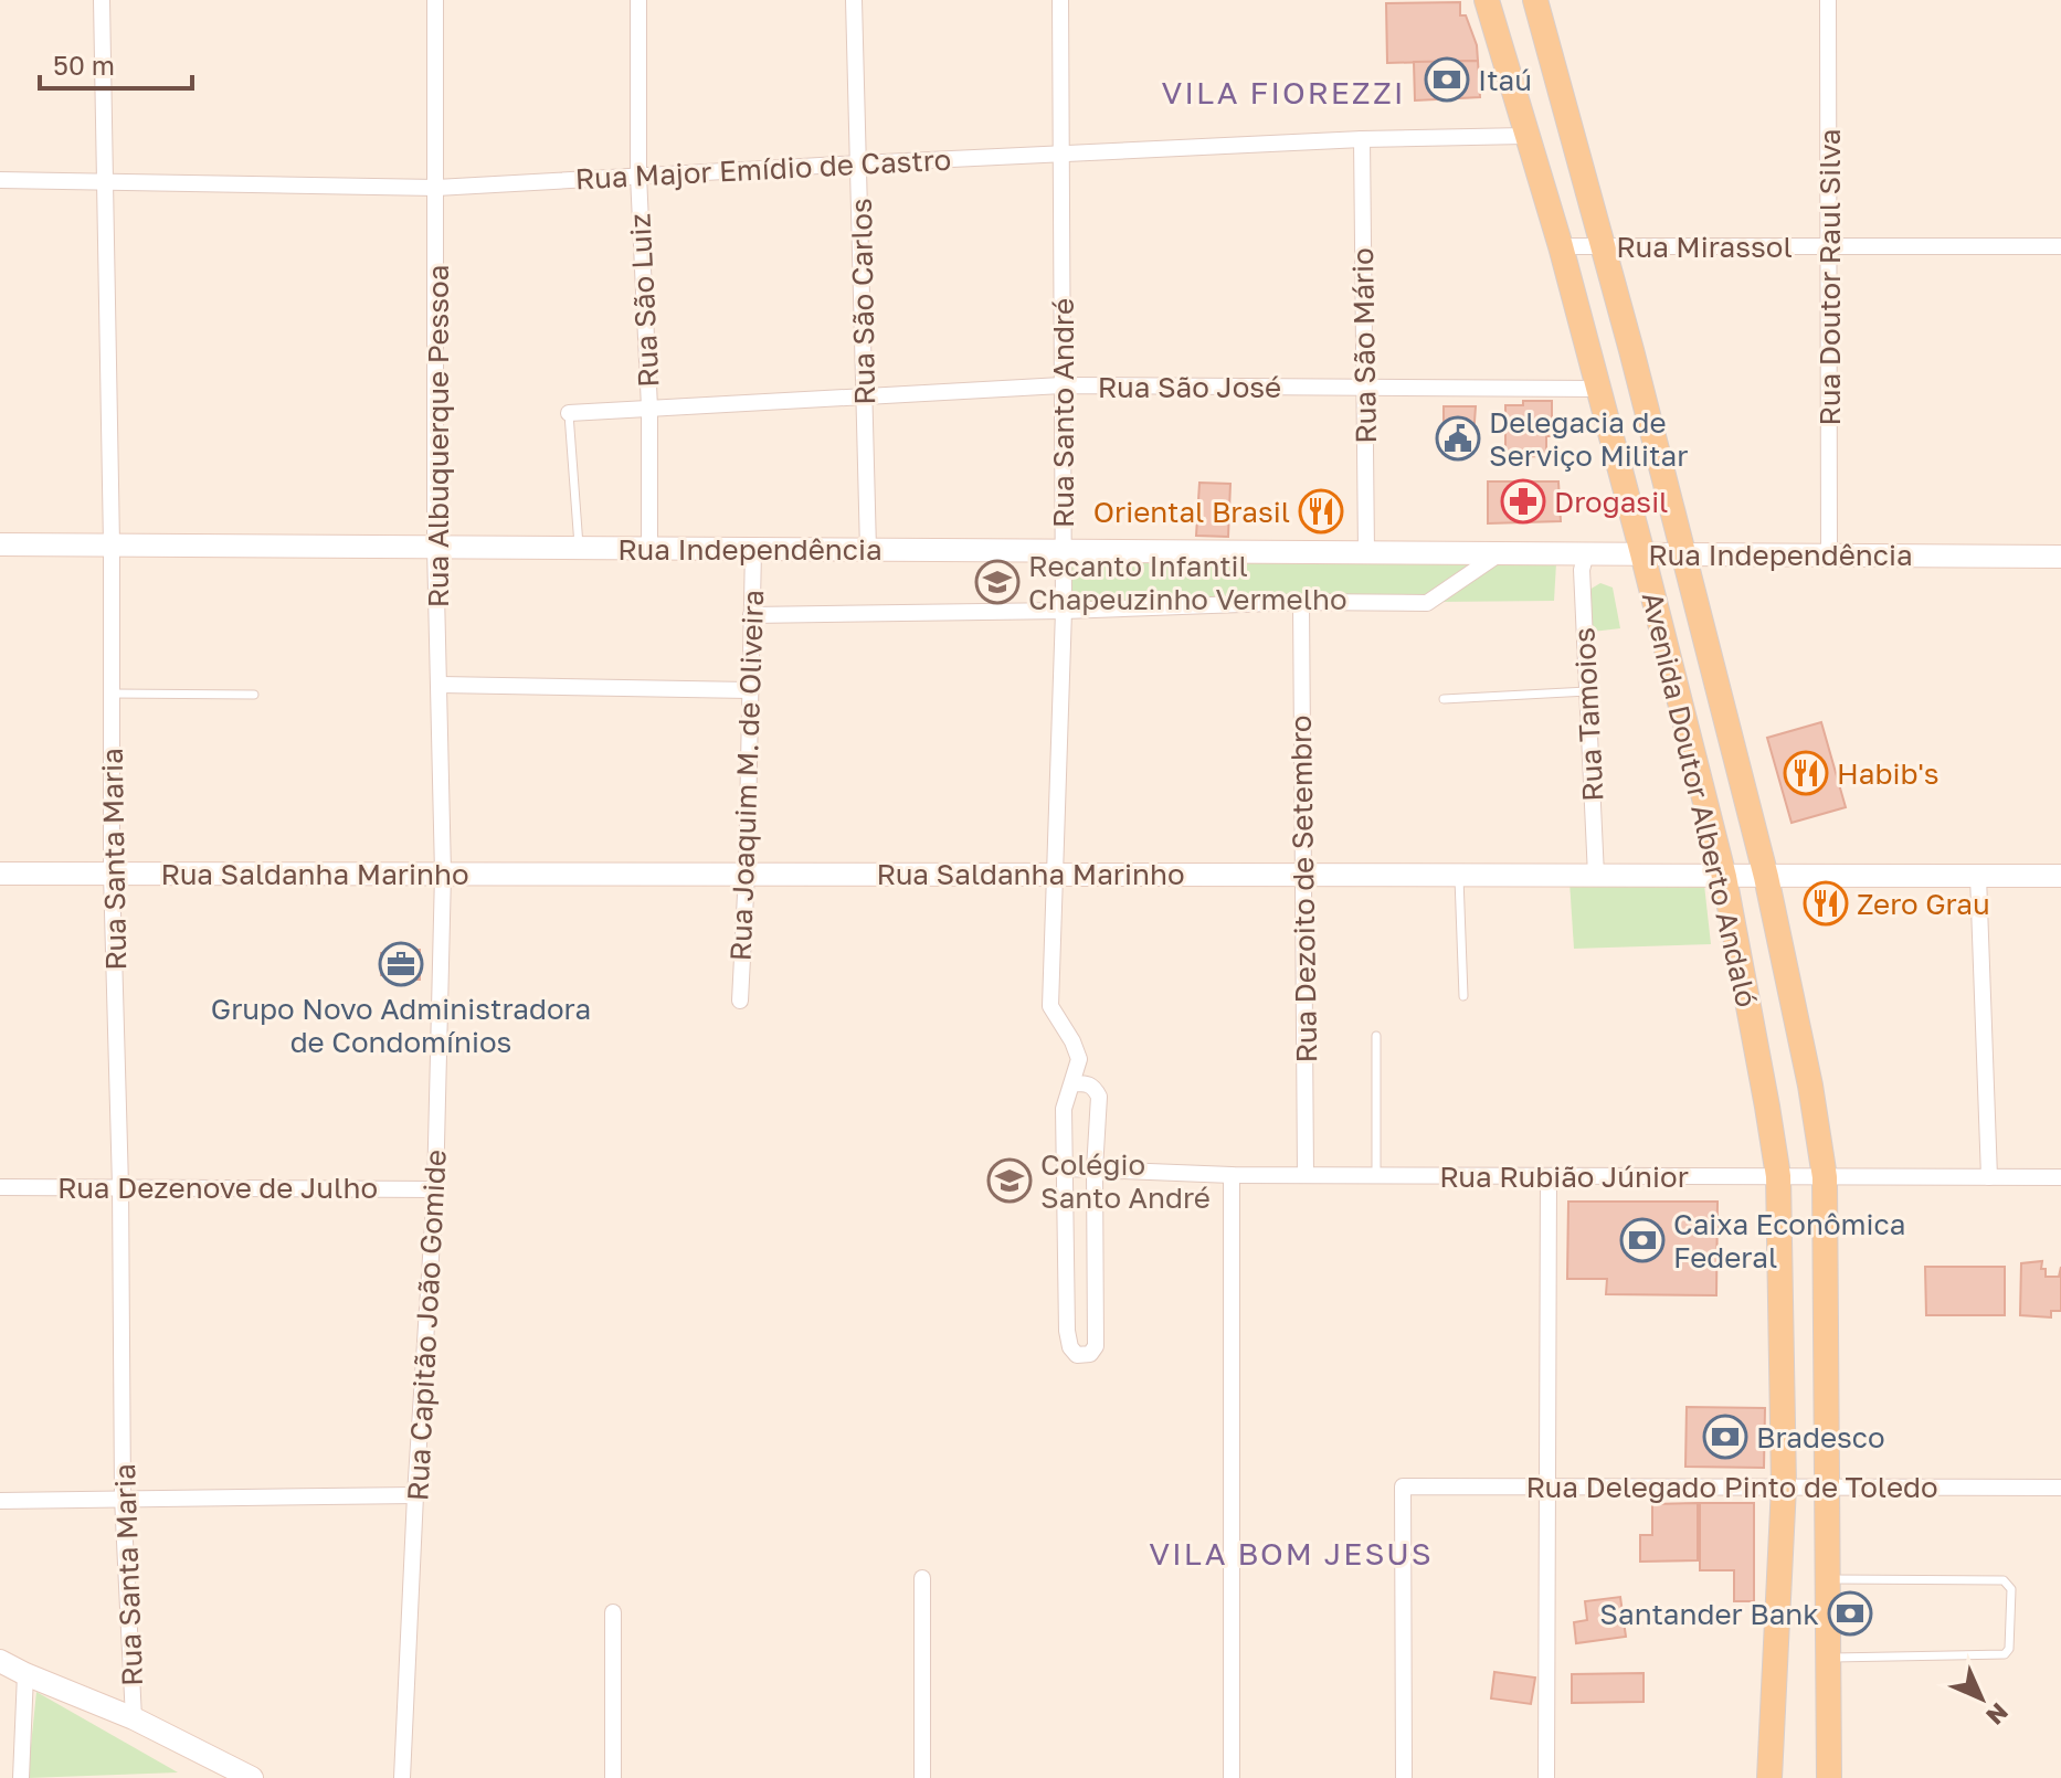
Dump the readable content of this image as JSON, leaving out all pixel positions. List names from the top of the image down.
{
  "streets": {
    "main road": ["Avenida Doutor Alberto Andaló"],
    "street": [
      "Rua Major Emídio de Castro",
      "Rua Mirassol",
      "Rua Doutor Raul Silva",
      "Rua São Luiz",
      "Rua São Carlos",
      "Rua São Mário",
      "Rua São José",
      "Rua Santo André",
      "Rua Albuquerque Pessoa",
      "Rua Independência",
      "Rua Tamoios",
      "Rua Joaquim M. de Oliveira",
      "Rua Santa Maria",
      "Rua Saldanha Marinho",
      "Rua Dezoito de Setembro",
      "Rua Rubião Júnior",
      "Rua Dezenove de Julho",
      "Rua Capitão João Gomide",
      "Rua Delegado Pinto de Toledo"
    ]
  },
  "crossings": [
    ["Rua Major Emídio de Castro", "Rua São Luiz"],
    ["Rua Major Emídio de Castro", "Rua São Carlos"],
    ["Rua Major Emídio de Castro", "Rua São Mário"],
    ["Rua Major Emídio de Castro", "Rua Santo André"],
    ["Rua Major Emídio de Castro", "Rua Albuquerque Pessoa"],
    ["Rua Major Emídio de Castro", "Avenida Doutor Alberto Andaló"],
    ["Rua Major Emídio de Castro", "Rua Santa Maria"],
    ["Rua Mirassol", "Rua Doutor Raul Silva"],
    ["Rua Mirassol", "Avenida Doutor Alberto Andaló"],
    ["Rua Doutor Raul Silva", "Rua Independência"],
    ["Rua São Luiz", "Rua São José"],
    ["Rua São Luiz", "Rua Independência"],
    ["Rua São Carlos", "Rua São José"],
    ["Rua São Carlos", "Rua Independência"],
    ["Rua São Mário", "Rua São José"],
    ["Rua São Mário", "Rua Independência"],
    ["Rua São José", "Rua Santo André"],
    ["Rua São José", "Avenida Doutor Alberto Andaló"],
    ["Rua Santo André", "Rua Independência"],
    ["Rua Santo André", "Rua Saldanha Marinho"],
    ["Rua Santo André", "Rua Rubião Júnior"],
    ["Rua Albuquerque Pessoa", "Rua Independência"],
    ["Rua Albuquerque Pessoa", "Rua Saldanha Marinho"],
    ["Rua Albuquerque Pessoa", "Rua Capitão João Gomide"],
    ["Rua Independência", "Rua Tamoios"],
    ["Rua Independência", "Rua Joaquim M. de Oliveira"],
    ["Rua Independência", "Avenida Doutor Alberto Andaló"],
    ["Rua Independência", "Rua Santa Maria"],
    ["Rua Tamoios", "Rua Saldanha Marinho"],
    ["Rua Joaquim M. de Oliveira", "Rua Saldanha Marinho"],
    ["Avenida Doutor Alberto Andaló", "Rua Saldanha Marinho"],
    ["Avenida Doutor Alberto Andaló", "Rua Rubião Júnior"],
    ["Avenida Doutor Alberto Andaló", "Rua Delegado Pinto de Toledo"],
    ["Rua Santa Maria", "Rua Saldanha Marinho"],
    ["Rua Santa Maria", "Rua Dezenove de Julho"],
    ["Rua Saldanha Marinho", "Rua Dezoito de Setembro"],
    ["Rua Saldanha Marinho", "Rua Capitão João Gomide"],
    ["Rua Dezoito de Setembro", "Rua Rubião Júnior"],
    ["Rua Dezenove de Julho", "Rua Capitão João Gomide"]
  ],
  "districts": ["VILA FIOREZZI", "VILA BOM JESUS"],
  "places": {
    "bank": [
      "Itaú",
      "Caixa Econômica Federal",
      "Bradesco",
      "Santander Bank"
    ],
    "public building": ["Delegacia de Serviço Militar"],
    "pharmacy": ["Drogasil"],
    "restaurant": ["Oriental Brasil", "Habib's", "Zero Grau"],
    "school or university": ["Recanto Infantil Chapeuzinho Vermelho", "Colégio Santo André"],
    "office": ["Grupo Novo Administradora de Condomínios"]
  },
  "scale_bar": "50 m",
  "north": "bottom right"
}
